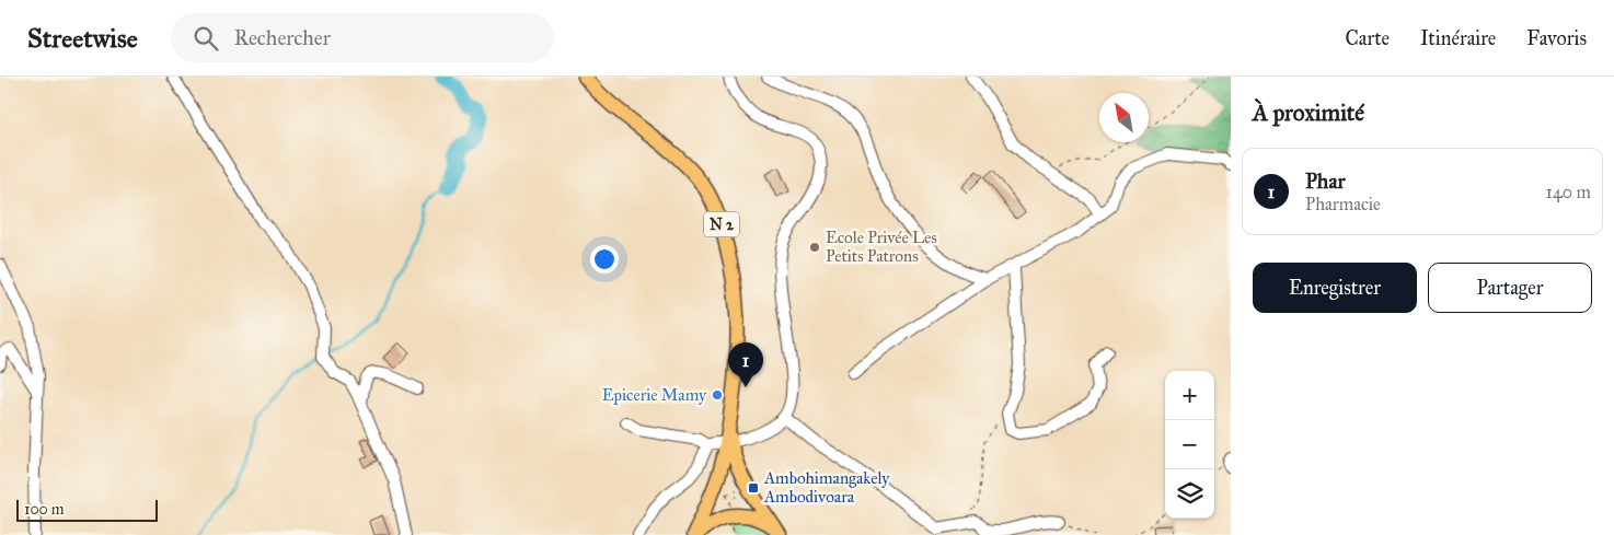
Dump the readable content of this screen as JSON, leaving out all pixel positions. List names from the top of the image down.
{
  "streets": {
    "main road": ["N 2"]
  },
  "places": {
    "other": ["Ecole Privée Les Petits Patrons", "Epicerie Mamy"],
    "transit": ["Ambohimangakely Ambodivoara"]
  },
  "scale_bar": "100 m",
  "north": "top left",
  "page": {
    "header": "Streetwise",
    "search": "Rechercher",
    "nav": ["Carte", "Itinéraire", "Favoris"],
    "heading": "À proximité",
    "list": [
      {
        "mark": "1",
        "name": "Phar",
        "note": "Pharmacie",
        "value": "140 m"
      }
    ],
    "buttons": ["Enregistrer", "Partager"],
    "pins": "1",
    "map_buttons": ["+", "−"],
    "scale": "100 m"
  }
}
